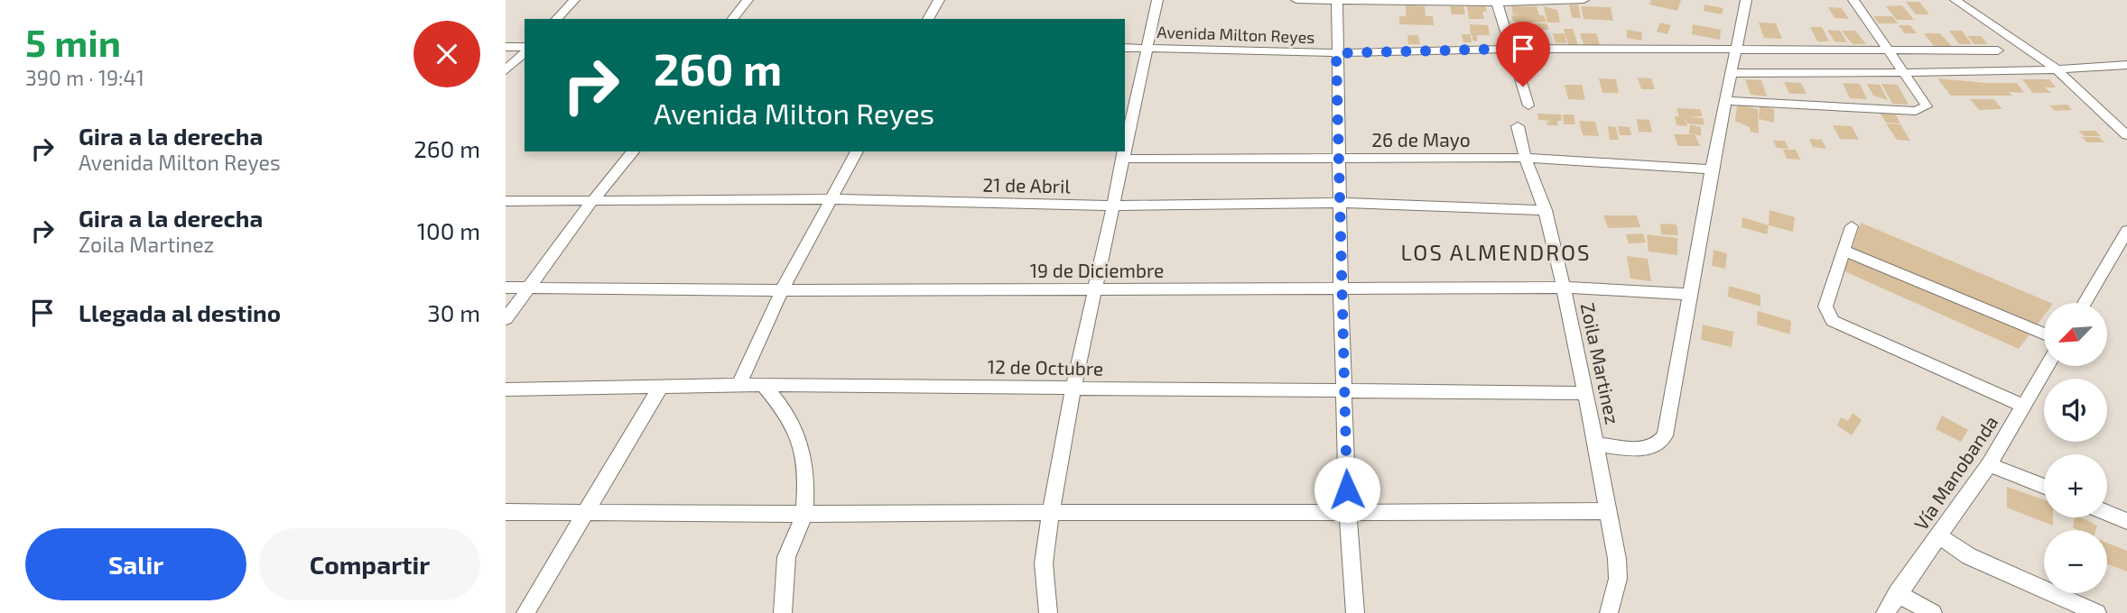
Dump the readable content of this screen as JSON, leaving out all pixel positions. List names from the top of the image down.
{
  "streets": {
    "street": [
      "Avenida Milton Reyes",
      "26 de Mayo",
      "21 de Abril",
      "19 de Diciembre",
      "Zoila Martinez",
      "12 de Octubre",
      "Vía Manobanda"
    ]
  },
  "crossings": [
    ["26 de Mayo", "Zoila Martinez"],
    ["21 de Abril", "Zoila Martinez"],
    ["19 de Diciembre", "Zoila Martinez"],
    ["Zoila Martinez", "12 de Octubre"]
  ],
  "districts": ["LOS ALMENDROS"],
  "north": "bottom left",
  "page": {
    "heading": ["5 min", "390 m · 19:41"],
    "turn": ["260 m", "Avenida Milton Reyes"],
    "list": [
      {
        "name": "Gira a la derecha",
        "note": "Avenida Milton Reyes",
        "value": "260 m"
      },
      {
        "name": "Gira a la derecha",
        "note": "Zoila Martinez",
        "value": "100 m"
      },
      {
        "name": "Llegada al destino",
        "value": "30 m"
      }
    ],
    "map_buttons": ["+", "−"],
    "buttons": ["Salir", "Compartir"]
  }
}
